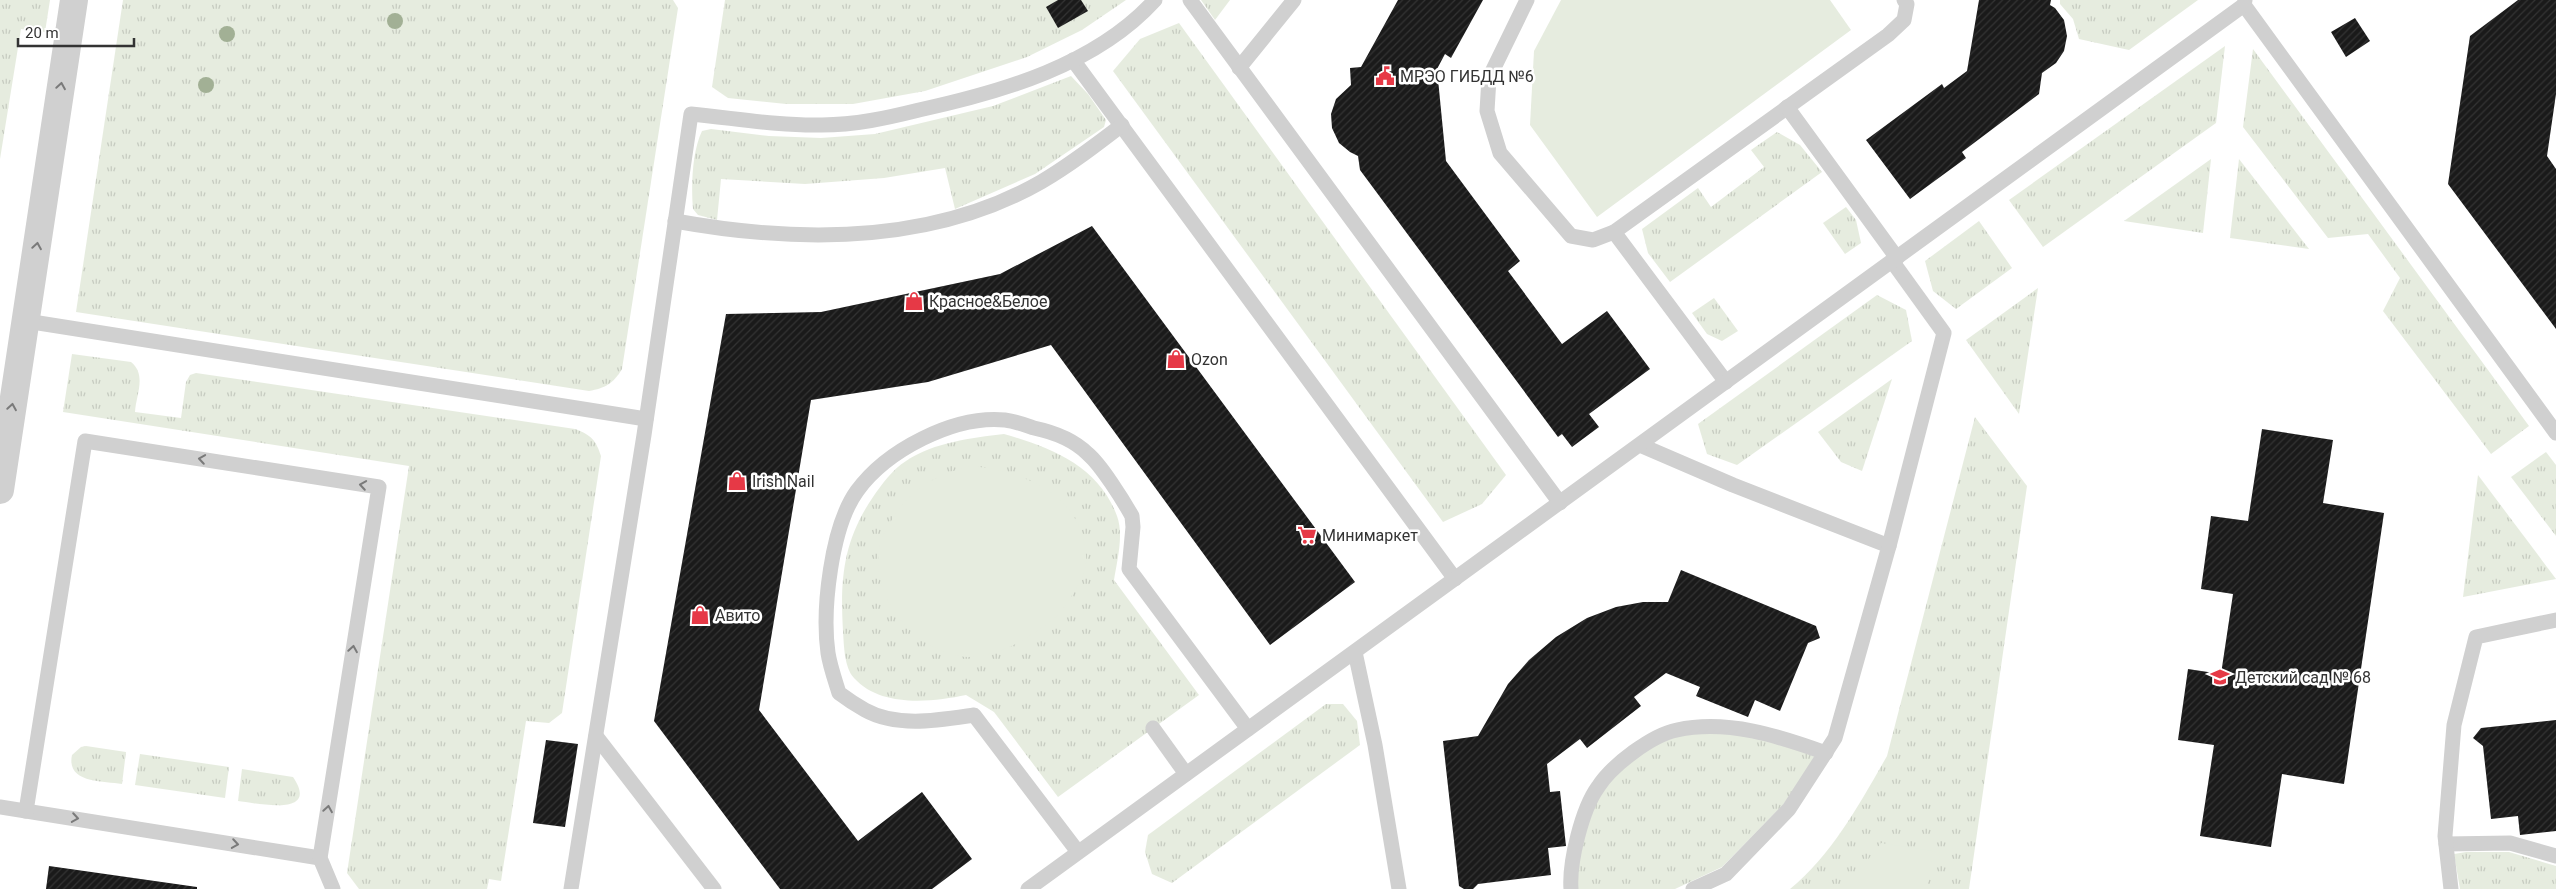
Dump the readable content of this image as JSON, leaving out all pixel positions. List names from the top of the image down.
{
  "places": {
    "public building": ["МРЭО ГИБДД №6"],
    "shop": [
      "Красное&Белое",
      "Ozon",
      "Irish Nail",
      "Авито"
    ],
    "supermarket": ["Минимаркет"],
    "school or university": ["Детский сад № 68"]
  },
  "scale_bar": "20 m"
}
